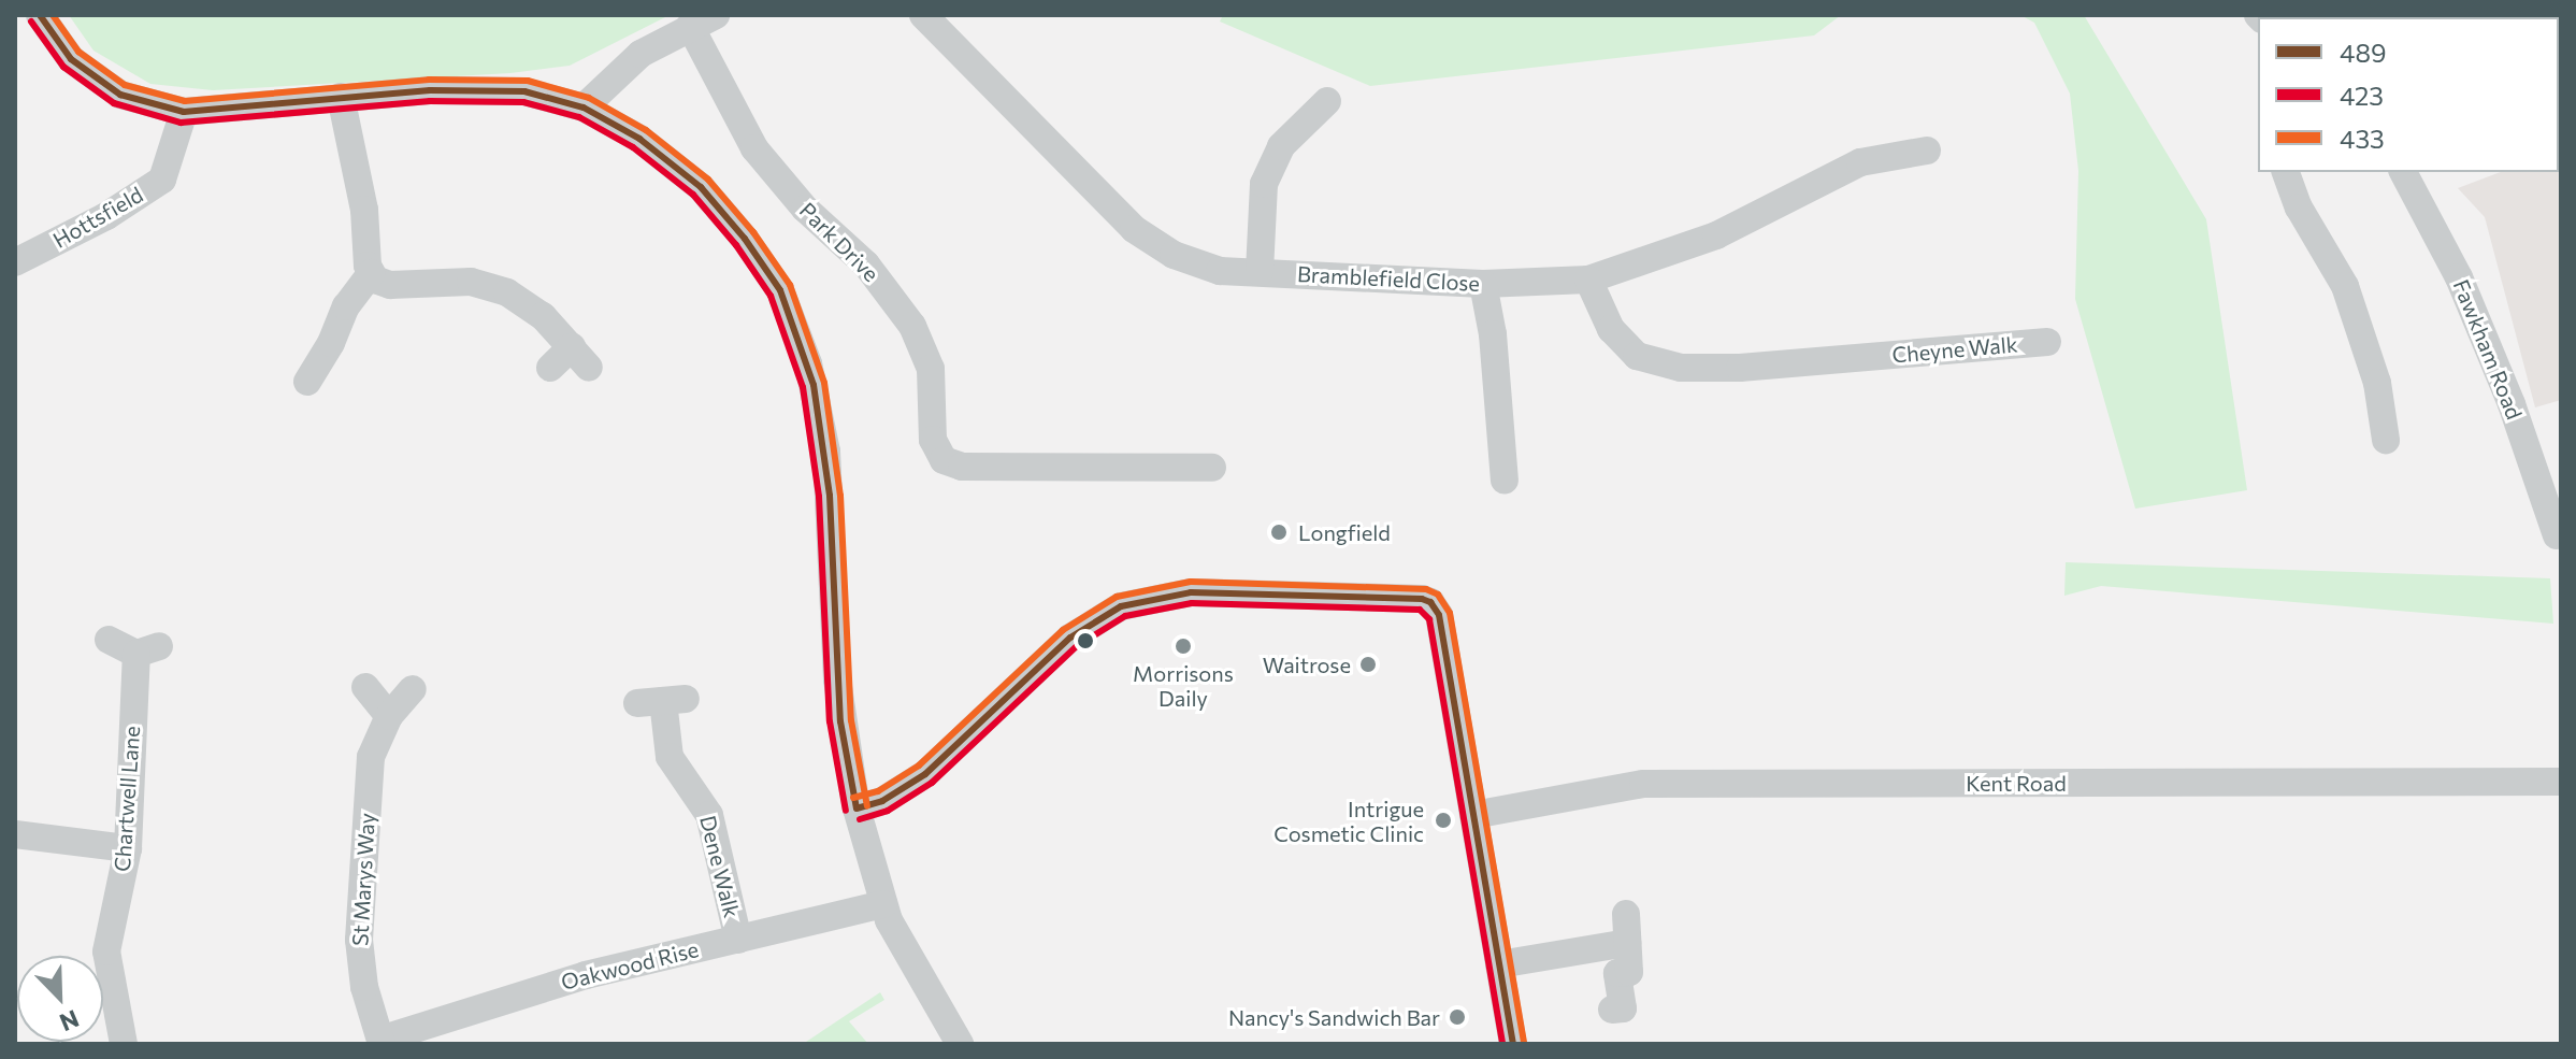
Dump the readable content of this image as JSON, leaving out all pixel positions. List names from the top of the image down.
{
  "streets": {
    "street": [
      "Hottsfield",
      "Park Drive",
      "Bramblefield Close",
      "Cheyne Walk",
      "Fawkham Road",
      "Kent Road",
      "Chartwell Lane",
      "Dene Walk",
      "St Marys Way",
      "Oakwood Rise"
    ]
  },
  "crossings": [
    ["Bramblefield Close", "Cheyne Walk"],
    ["Dene Walk", "Oakwood Rise"],
    ["St Marys Way", "Oakwood Rise"]
  ],
  "places": [
    "Longfield",
    "Morrisons Daily",
    "Waitrose",
    "Intrigue Cosmetic Clinic",
    "Nancy's Sandwich Bar"
  ],
  "lines": ["transit line 489", "transit line 433", "transit line 423"],
  "legend": ["489", "423", "433"],
  "north": "bottom right"
}
